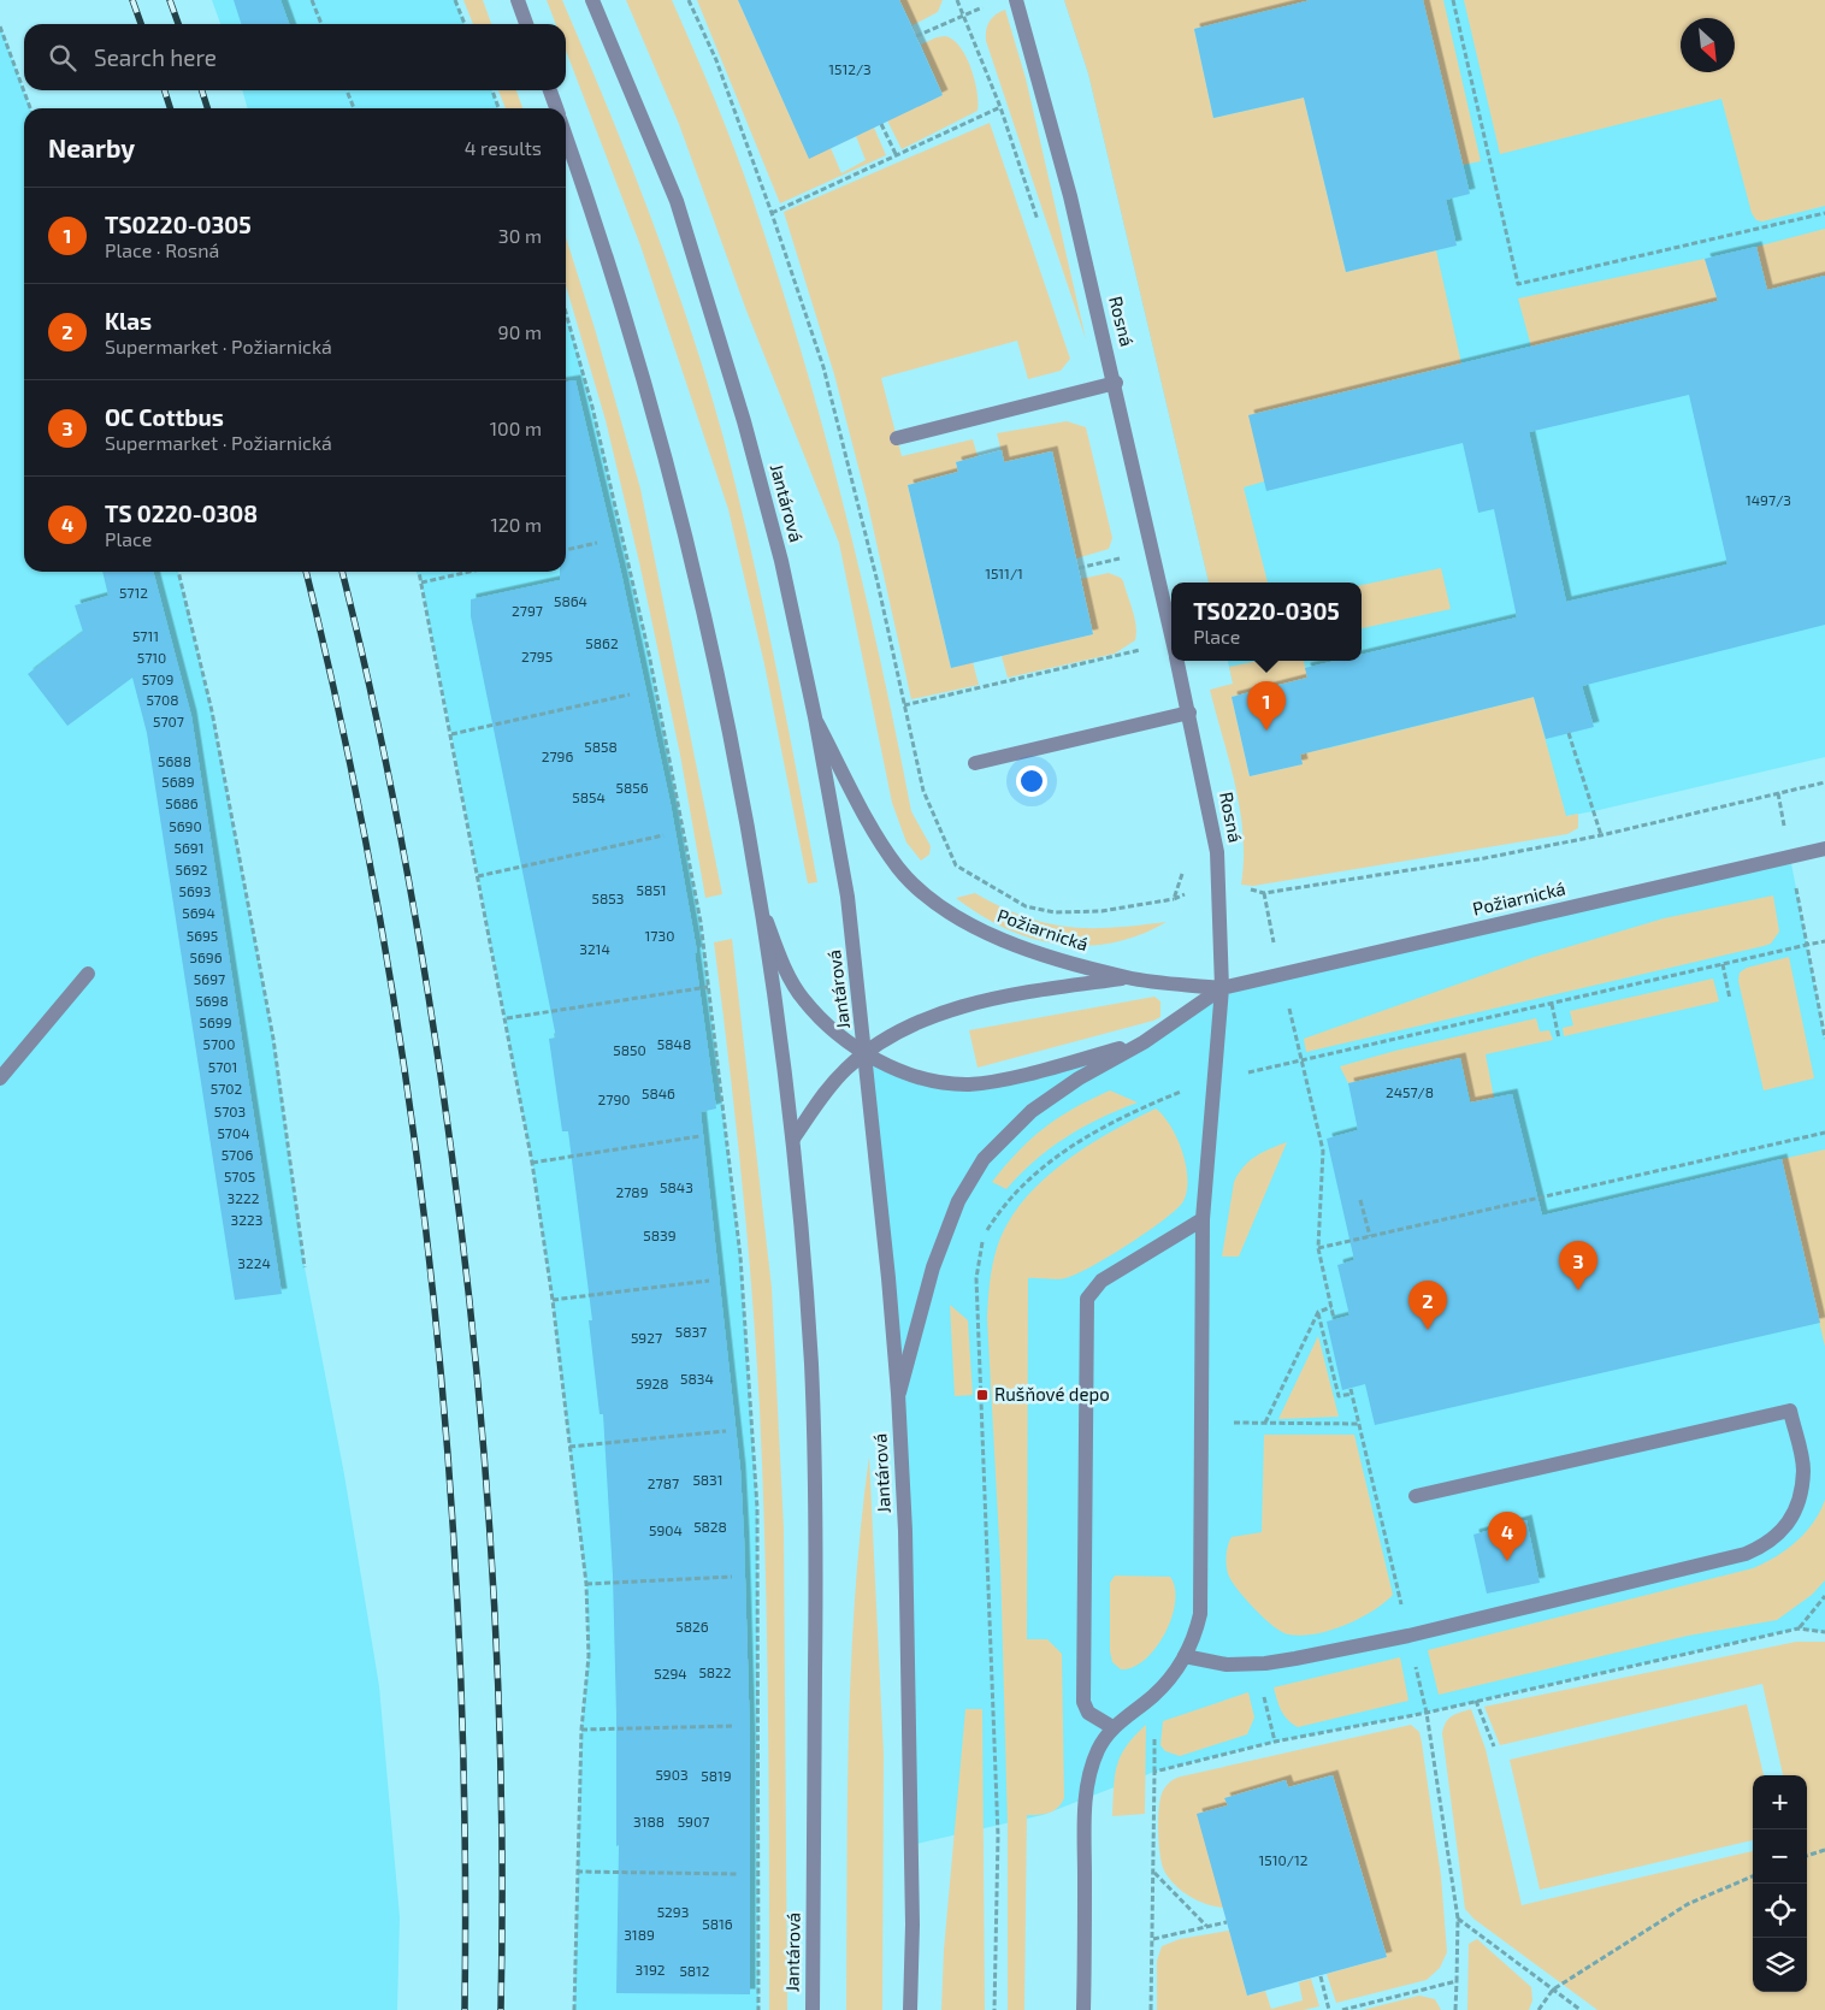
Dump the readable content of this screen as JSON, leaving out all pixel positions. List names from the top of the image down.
{
  "streets": {
    "street": ["Rosná", "Jantárová", "Požiarnická"]
  },
  "crossings": [
    ["Rosná", "Požiarnická"],
    ["Jantárová", "Požiarnická"]
  ],
  "places": {
    "transit": ["Rušňové depo"]
  },
  "house_numbers": [
    "1512/3",
    "1497/3",
    "1511/1",
    "5712",
    "5864",
    "2797",
    "5711",
    "5862",
    "2795",
    "5710",
    "5709",
    "5708",
    "5707",
    "5858",
    "2796",
    "5688",
    "5689",
    "5856",
    "5854",
    "5686",
    "5690",
    "5691",
    "5692",
    "5851",
    "5693",
    "5853",
    "5694",
    "5695",
    "1730",
    "3214",
    "5696",
    "5697",
    "5698",
    "5699",
    "5700",
    "5848",
    "5850",
    "5701",
    "5702",
    "2457/8",
    "5846",
    "2790",
    "5703",
    "5704",
    "5706",
    "5705",
    "5843",
    "2789",
    "3222",
    "3223",
    "5839",
    "3224",
    "5837",
    "5927",
    "5834",
    "5928",
    "5831",
    "2787",
    "5828",
    "5904",
    "5826",
    "5822",
    "5294",
    "5903",
    "5819",
    "3188",
    "5907",
    "1510/12",
    "5293",
    "5816",
    "3189",
    "3192",
    "5812"
  ],
  "north": "bottom right",
  "page": {
    "search": "Search here",
    "heading": ["Nearby", "4 results"],
    "list": [
      {
        "mark": "1",
        "name": "TS0220-0305",
        "note": "Place · Rosná",
        "value": "30 m"
      },
      {
        "mark": "2",
        "name": "Klas",
        "note": "Supermarket · Požiarnická",
        "value": "90 m"
      },
      {
        "mark": "3",
        "name": "OC Cottbus",
        "note": "Supermarket · Požiarnická",
        "value": "100 m"
      },
      {
        "mark": "4",
        "name": "TS 0220-0308",
        "note": "Place",
        "value": "120 m"
      }
    ],
    "popup": ["TS0220-0305", "Place"],
    "pins": [
      "1",
      "3",
      "2",
      "4"
    ],
    "map_buttons": ["+", "−"]
  }
}
